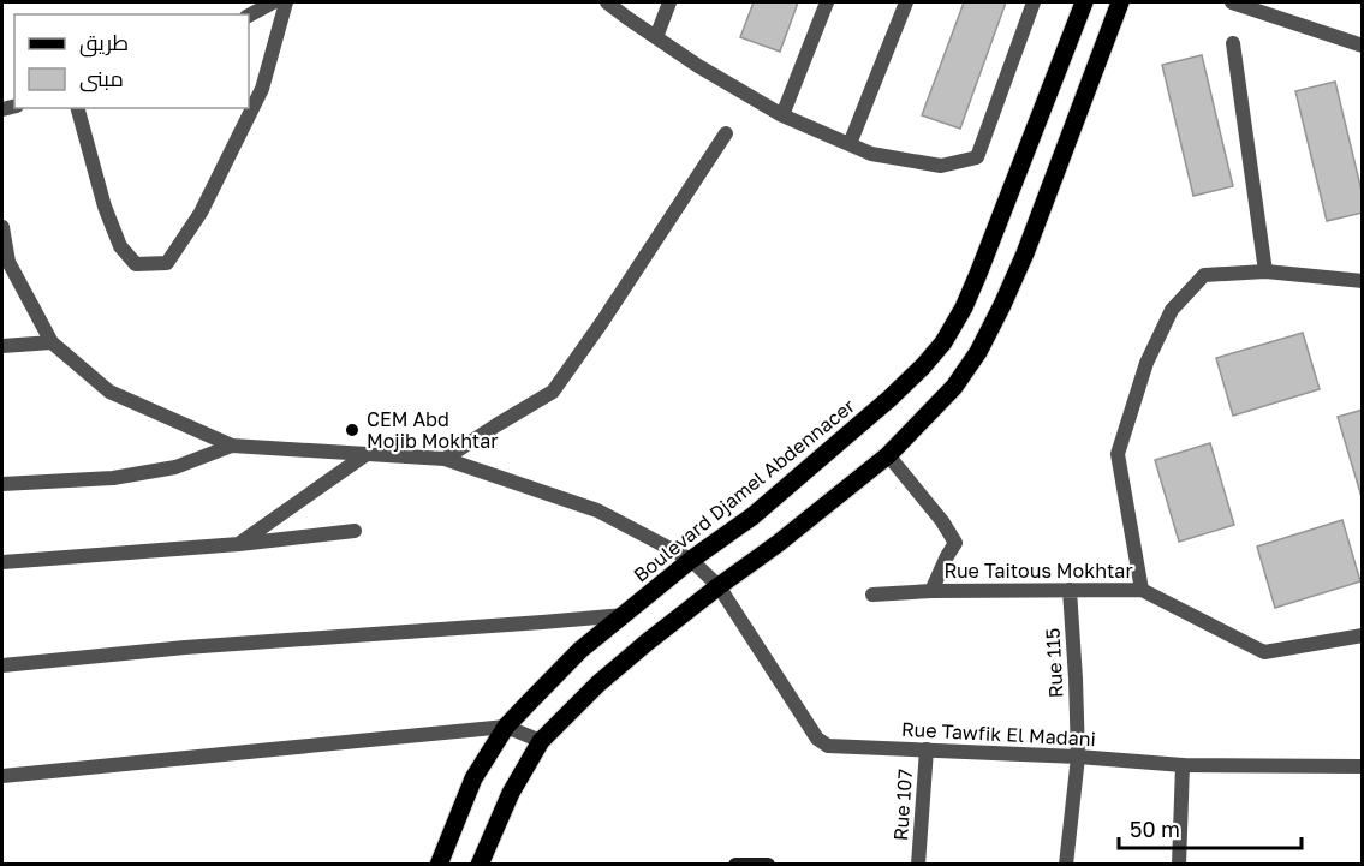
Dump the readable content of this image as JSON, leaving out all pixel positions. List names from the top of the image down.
{
  "streets": {
    "main road": ["Boulevard Djamel Abdennacer"],
    "street": [
      "Rue Taitous Mokhtar",
      "Rue 115",
      "Rue Tawfik El Madani",
      "Rue 107"
    ]
  },
  "crossings": [
    ["Boulevard Djamel Abdennacer", "Rue Tawfik El Madani"],
    ["Rue Taitous Mokhtar", "Rue 115"],
    ["Rue 115", "Rue Tawfik El Madani"],
    ["Rue Tawfik El Madani", "Rue 107"]
  ],
  "places": ["CEM Abd Mojib Mokhtar"],
  "legend": ["طريق", "مبنى"],
  "scale_bar": "50 m"
}
